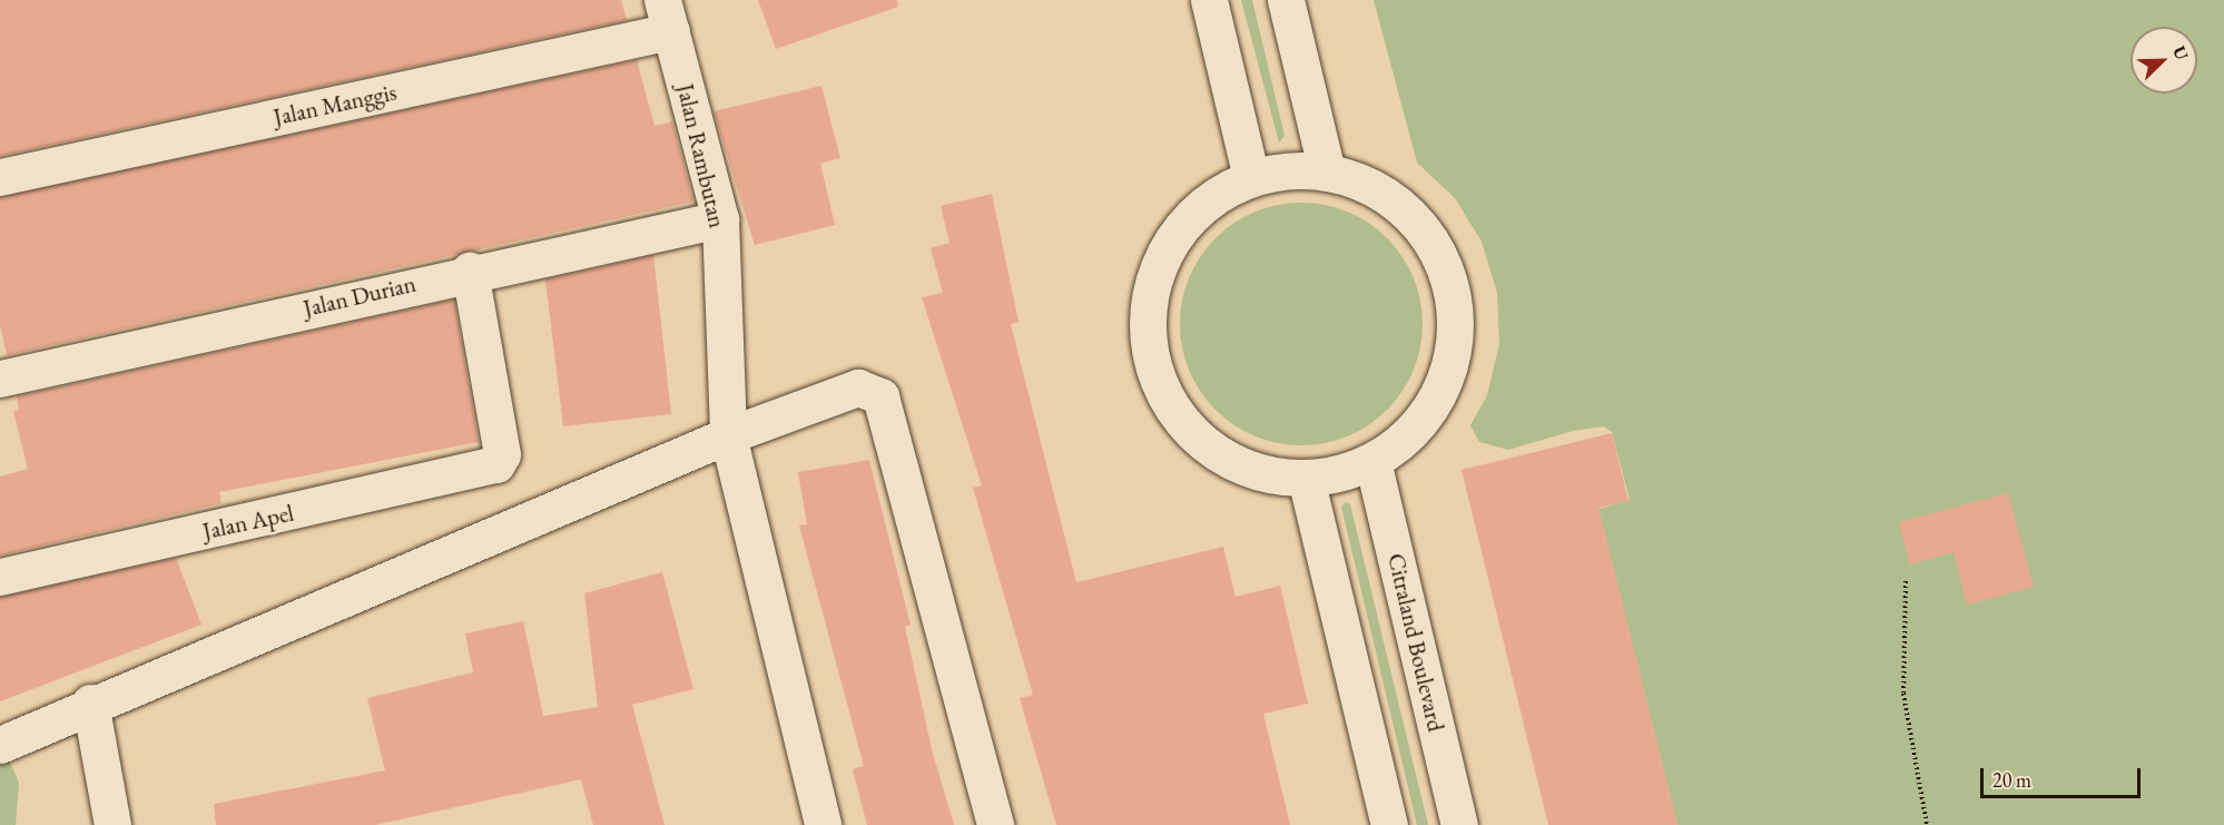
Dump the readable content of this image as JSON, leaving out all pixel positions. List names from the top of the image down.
{
  "streets": {
    "street": [
      "Jalan Manggis",
      "Jalan Rambutan",
      "Jalan Durian",
      "Jalan Apel",
      "Citraland Boulevard"
    ]
  },
  "crossings": [
    ["Jalan Manggis", "Jalan Rambutan"],
    ["Jalan Rambutan", "Jalan Durian"],
    ["Jalan Durian", "Jalan Apel"]
  ],
  "scale_bar": "20 m",
  "north": "top right"
}
